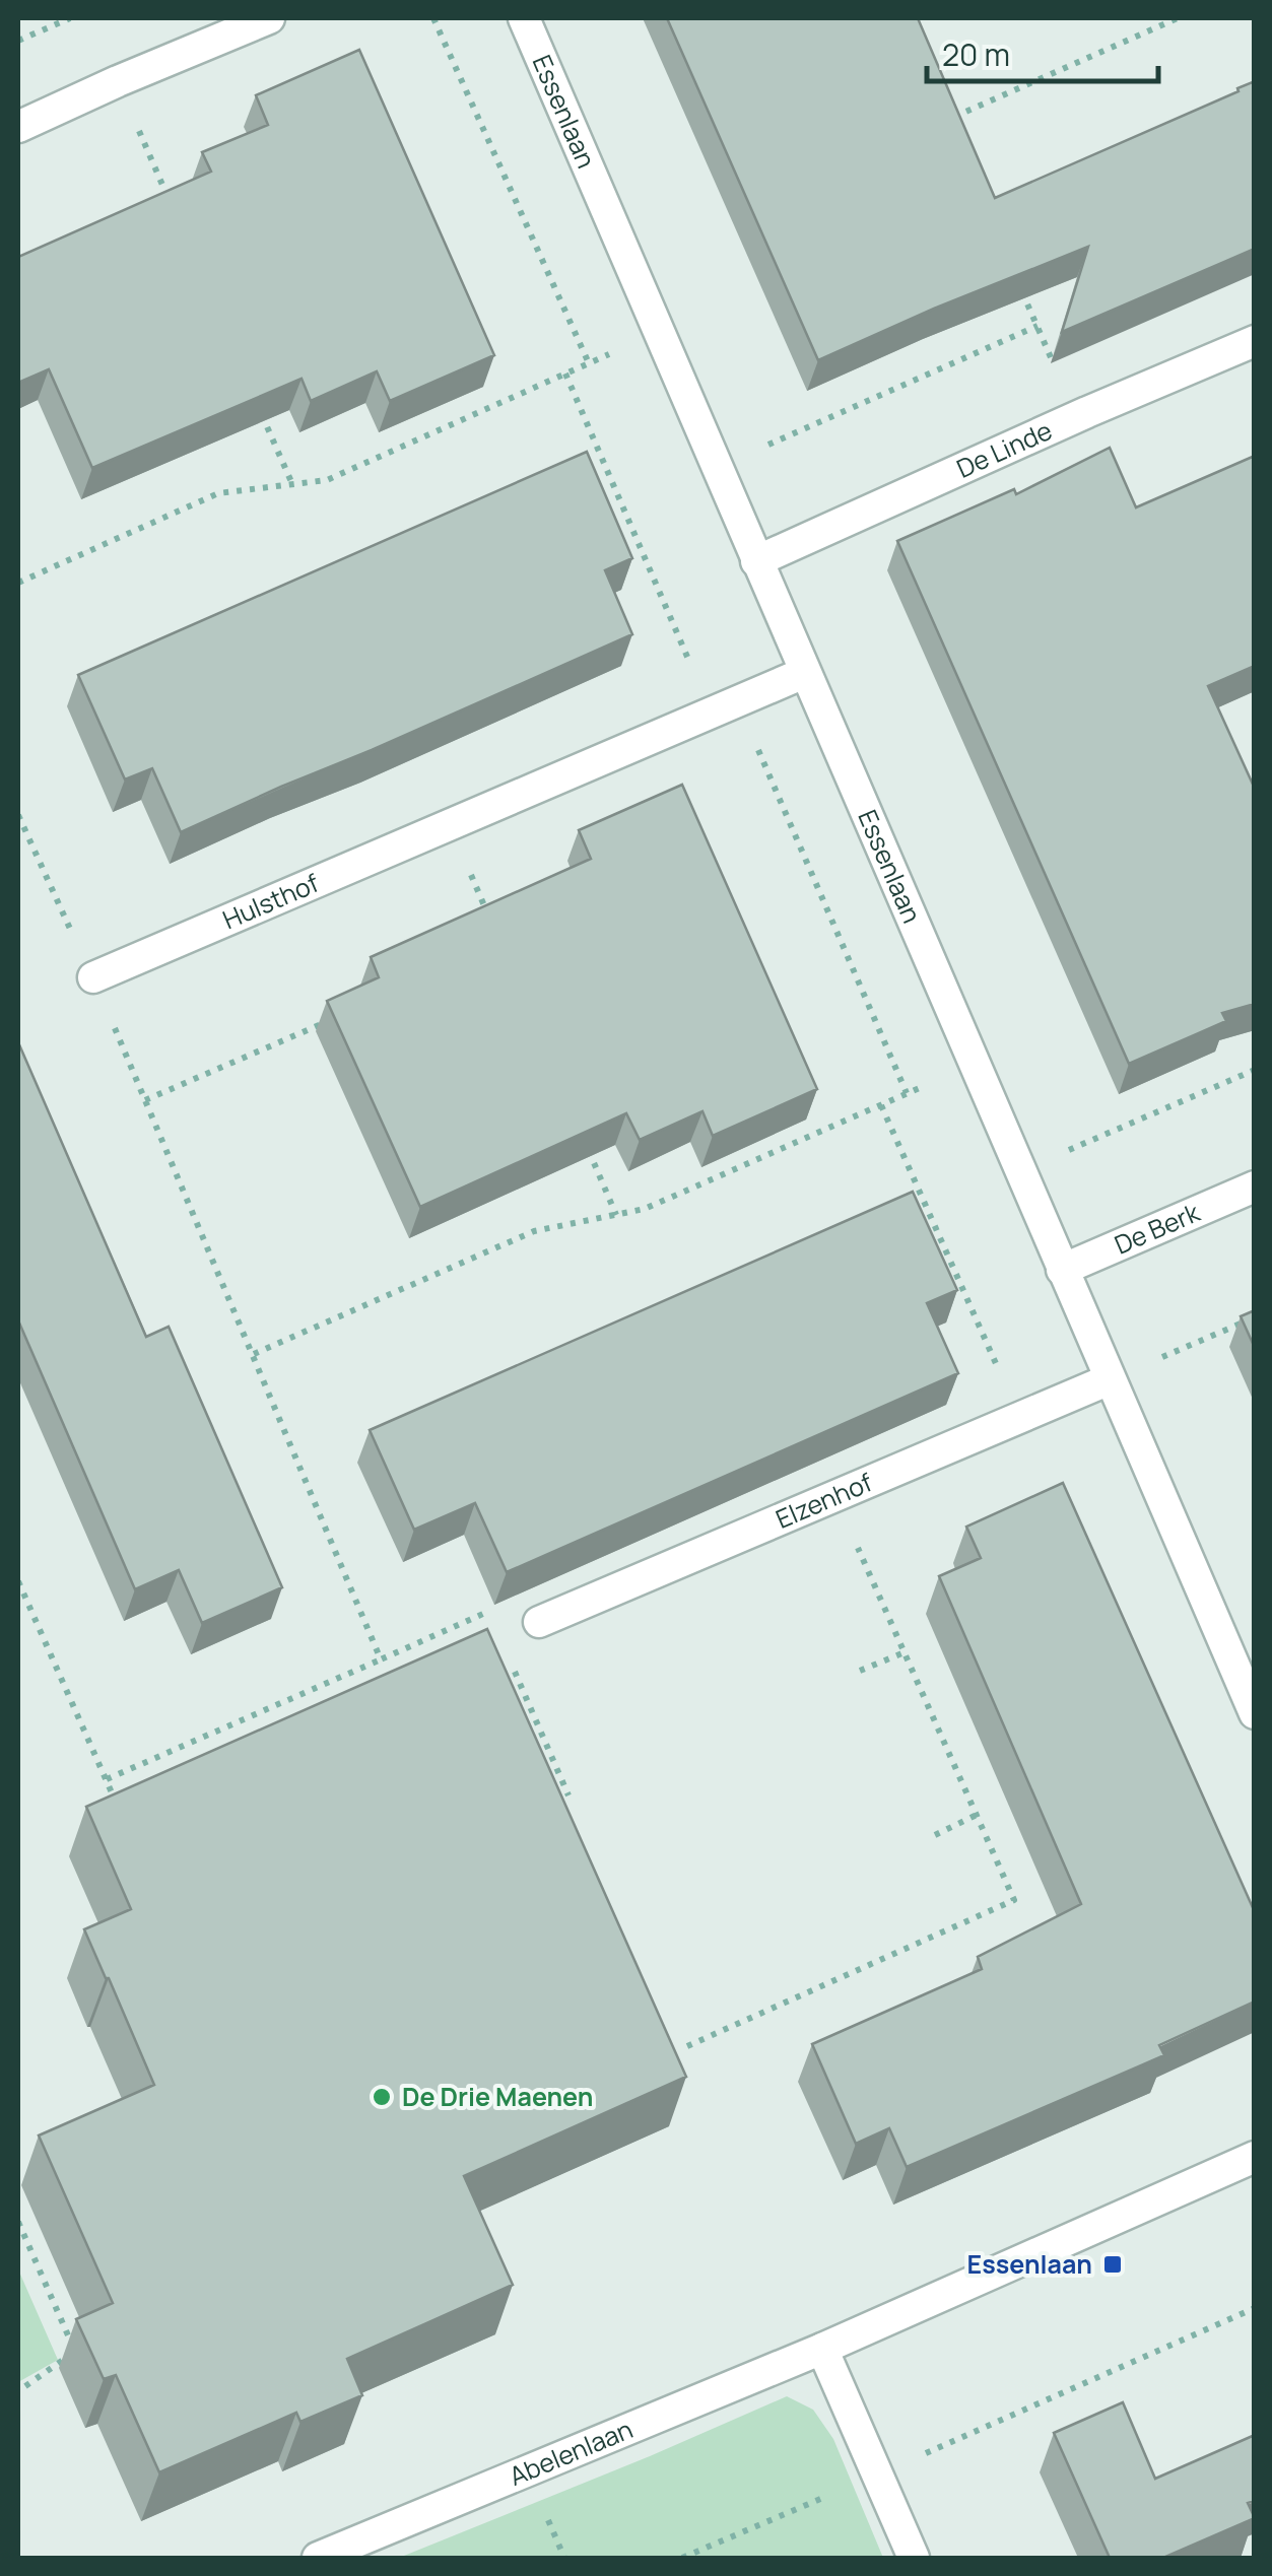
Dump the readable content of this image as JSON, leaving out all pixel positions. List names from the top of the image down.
{
  "streets": {
    "street": [
      "Essenlaan",
      "De Linde",
      "Hulsthof",
      "De Berk",
      "Elzenhof",
      "Abelenlaan"
    ]
  },
  "crossings": [
    ["Essenlaan", "De Linde"],
    ["Essenlaan", "Hulsthof"],
    ["Essenlaan", "De Berk"],
    ["Essenlaan", "Elzenhof"]
  ],
  "places": {
    "other": ["De Drie Maenen"],
    "transit": ["Essenlaan"]
  },
  "scale_bar": "20 m"
}
